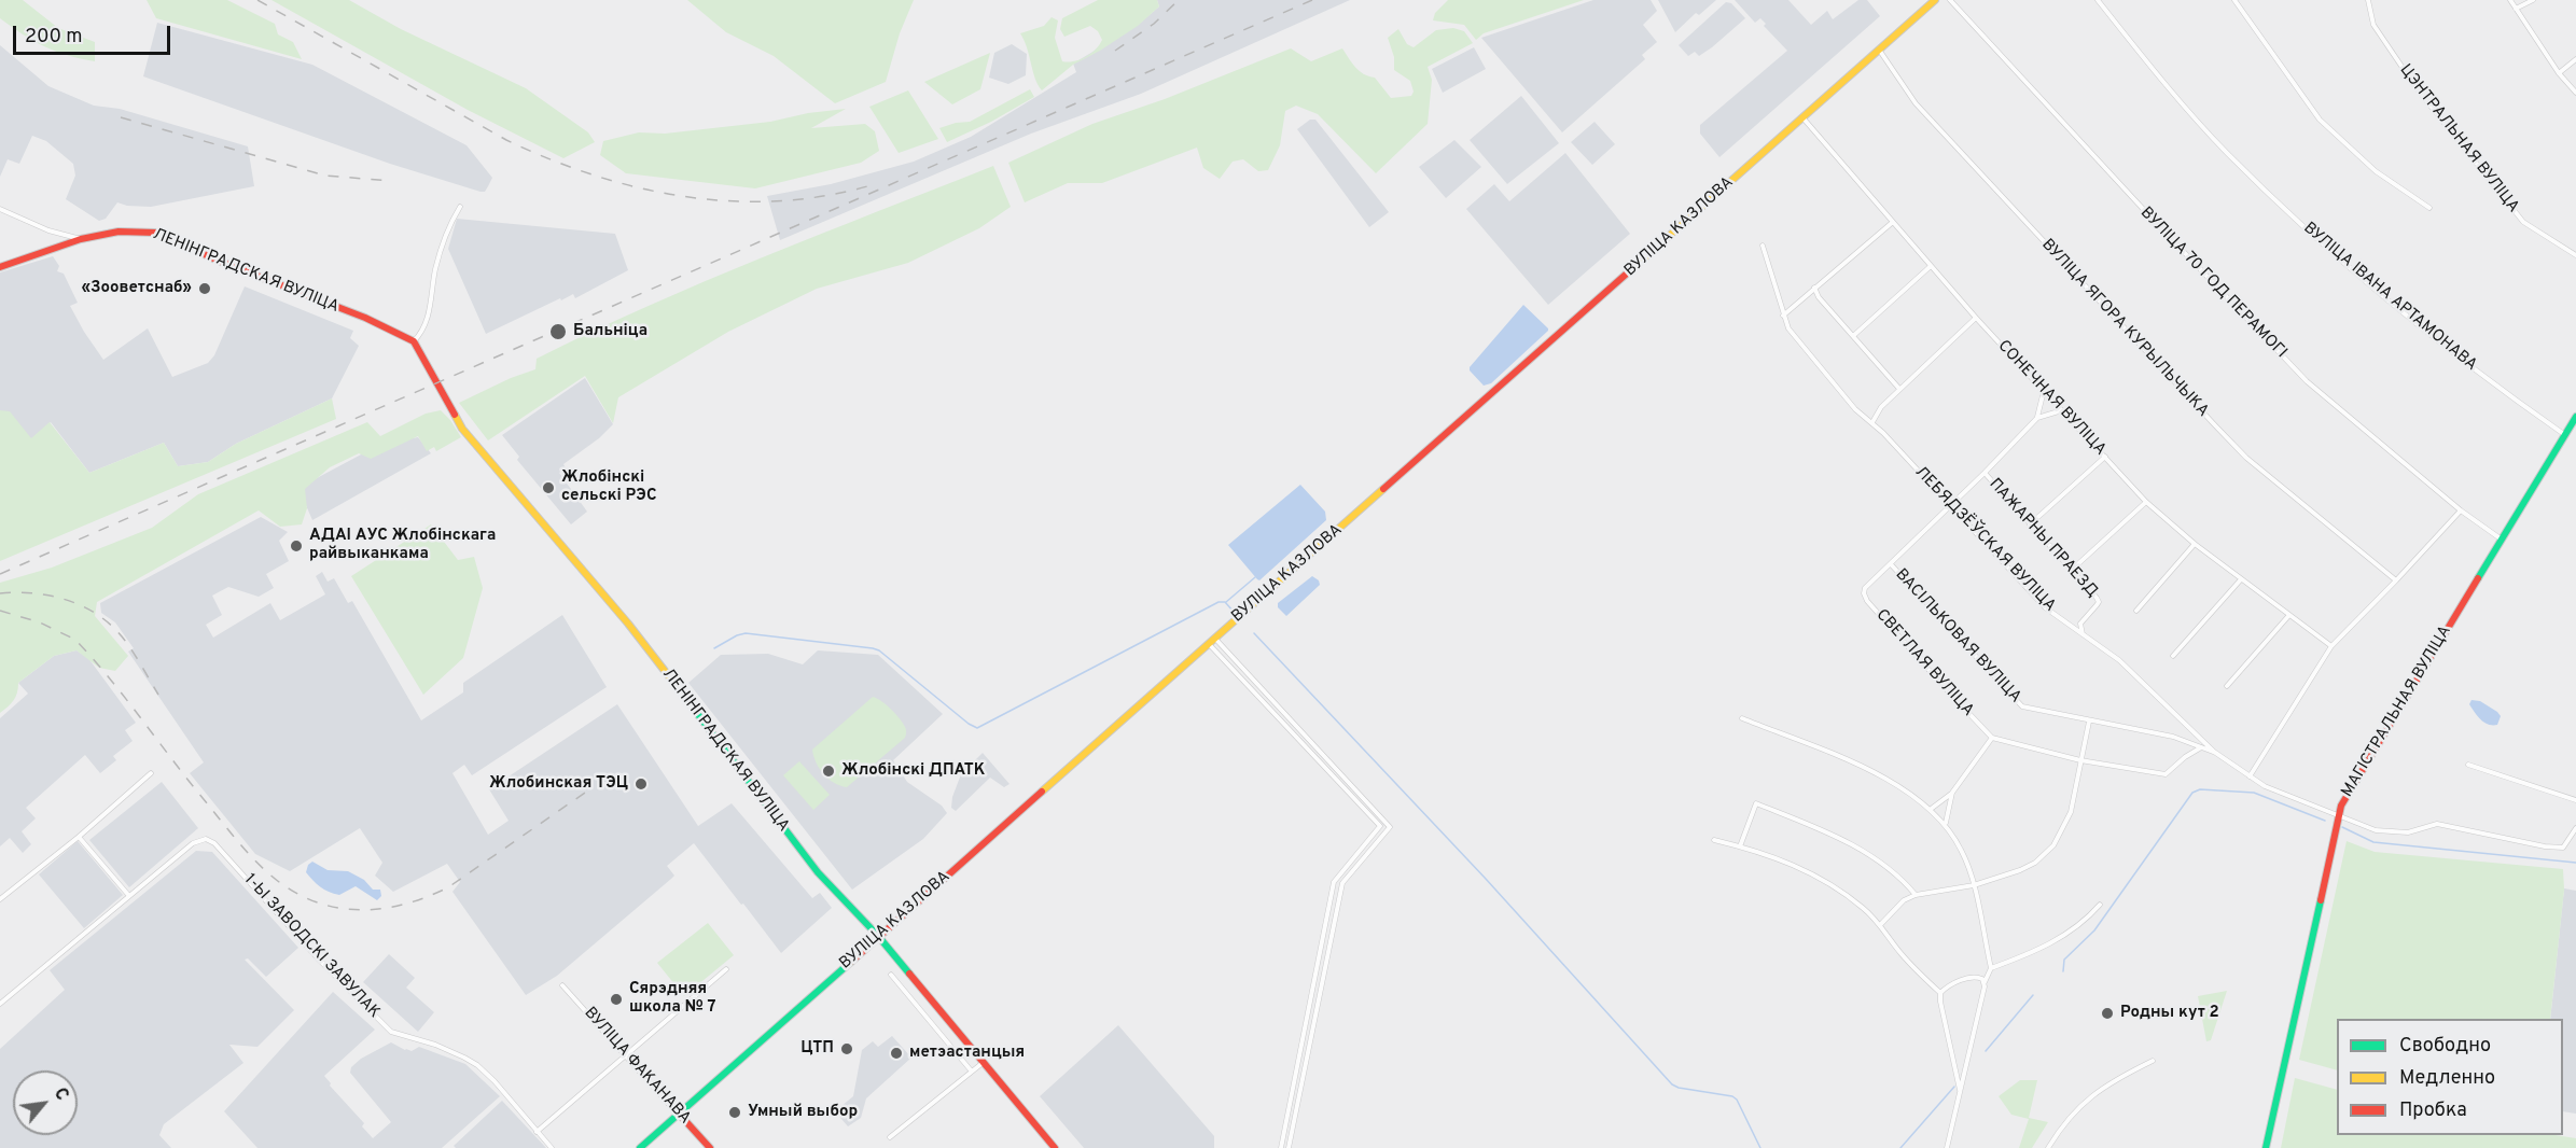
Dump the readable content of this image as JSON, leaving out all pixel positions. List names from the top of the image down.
{
  "streets": {
    "main road": [
      "ВУЛІЦА КАЗЛОВА",
      "ЛЕНІНГРАДСКАЯ ВУЛІЦА",
      "МАГІСТРАЛЬНАЯ ВУЛІЦА",
      "ВУЛІЦА ФАКАНАВА"
    ],
    "street": [
      "ЦЭНТРАЛЬНАЯ ВУЛІЦА",
      "ВУЛІЦА 70 ГОД ПЕРАМОГІ",
      "ВУЛІЦА ІВАНА АРТАМОНАВА",
      "ВУЛІЦА ЯГОРА КУРЫЛЬЧЫКА",
      "СОНЕЧНАЯ ВУЛІЦА",
      "ПАЖАРНЫ ПРАЕЗД",
      "ЛЕБЯДЗЁЎСКАЯ ВУЛІЦА",
      "ВАСІЛЬКОВАЯ ВУЛІЦА",
      "СВЕТЛАЯ ВУЛІЦА",
      "1-Ы ЗАВОДСКІ ЗАВУЛАК"
    ]
  },
  "crossings": [
    ["ВУЛІЦА КАЗЛОВА", "ЛЕНІНГРАДСКАЯ ВУЛІЦА"],
    ["ВУЛІЦА КАЗЛОВА", "ВУЛІЦА ЯГОРА КУРЫЛЬЧЫКА"],
    ["ВУЛІЦА КАЗЛОВА", "СОНЕЧНАЯ ВУЛІЦА"],
    ["ВУЛІЦА КАЗЛОВА", "ВУЛІЦА ФАКАНАВА"],
    ["ВУЛІЦА 70 ГОД ПЕРАМОГІ", "МАГІСТРАЛЬНАЯ ВУЛІЦА"],
    ["ВУЛІЦА ІВАНА АРТАМОНАВА", "МАГІСТРАЛЬНАЯ ВУЛІЦА"],
    ["ПАЖАРНЫ ПРАЕЗД", "ЛЕБЯДЗЁЎСКАЯ ВУЛІЦА"],
    ["ПАЖАРНЫ ПРАЕЗД", "СВЕТЛАЯ ВУЛІЦА"],
    ["ЛЕБЯДЗЁЎСКАЯ ВУЛІЦА", "ВАСІЛЬКОВАЯ ВУЛІЦА"],
    ["ЛЕБЯДЗЁЎСКАЯ ВУЛІЦА", "СВЕТЛАЯ ВУЛІЦА"],
    ["ЛЕБЯДЗЁЎСКАЯ ВУЛІЦА", "МАГІСТРАЛЬНАЯ ВУЛІЦА"],
    ["ВАСІЛЬКОВАЯ ВУЛІЦА", "СВЕТЛАЯ ВУЛІЦА"]
  ],
  "places": [
    "«Зооветснаб»",
    "Бальніца",
    "Жлобінскі сельскі РЭС",
    "АДАІ АУС Жлобінскага райвыканкама",
    "Жлобінскі ДПАТК",
    "Жлобинская ТЭЦ",
    "Сярэдняя школа № 7",
    "Родны кут 2",
    "ЦТП",
    "метэастанцыя",
    "Умный выбор"
  ],
  "legend": ["Свободно", "Медленно", "Пробка"],
  "scale_bar": "200 m",
  "north": "top right"
}
